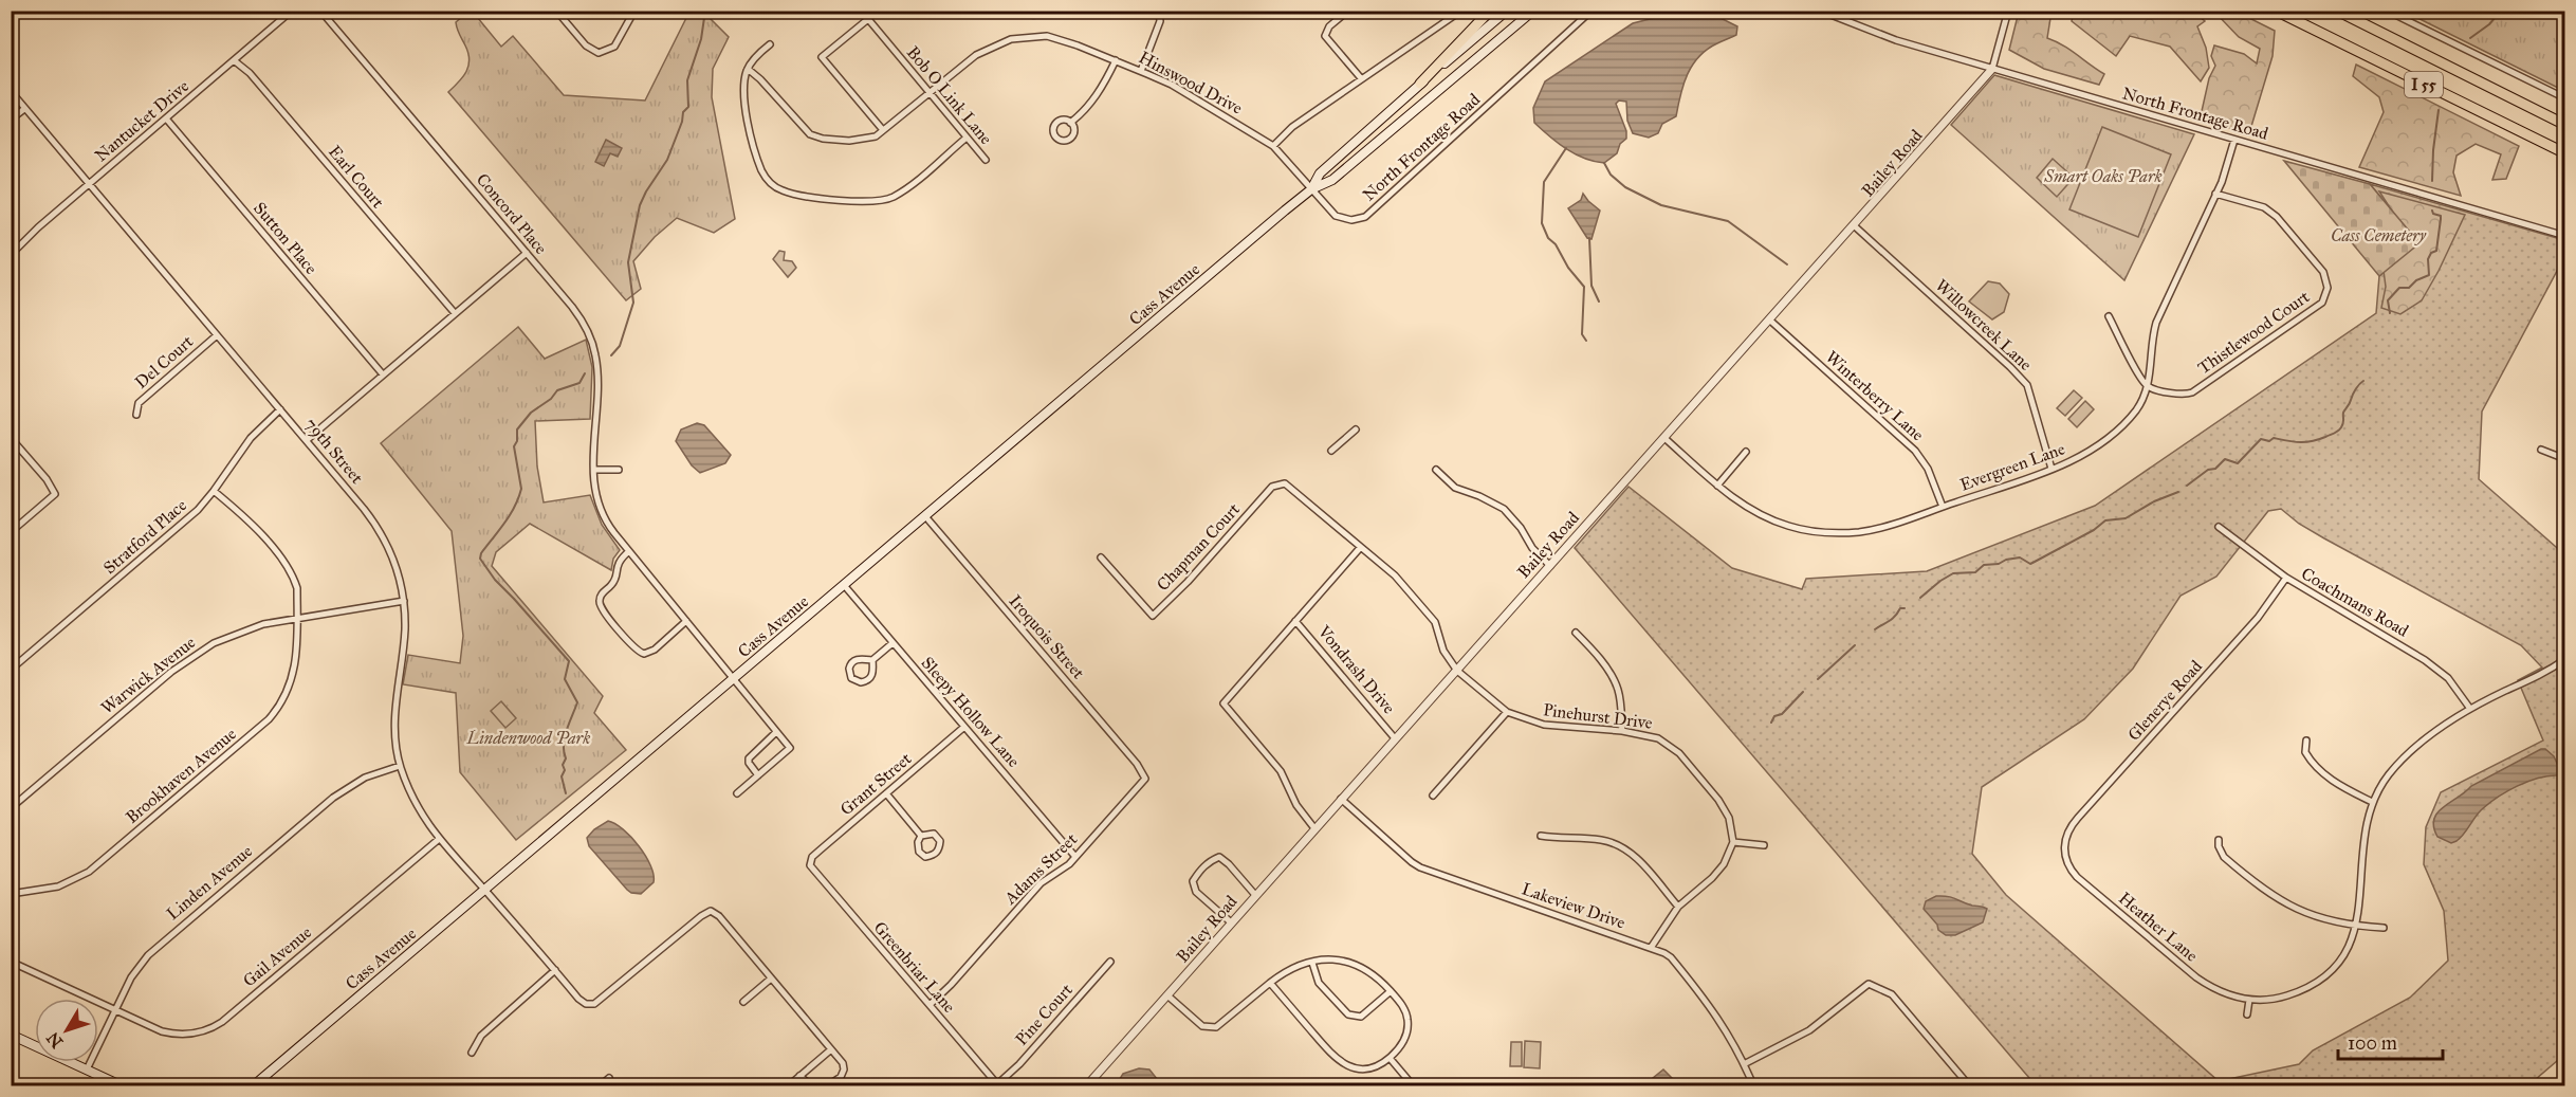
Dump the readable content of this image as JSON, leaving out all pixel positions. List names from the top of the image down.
{
  "streets": {
    "highway": ["I 55"],
    "main road": ["Cass Avenue"],
    "street": [
      "Hinswood Drive",
      "Bob O Link Lane",
      "North Frontage Road",
      "Nantucket Drive",
      "Bailey Road",
      "Earl Court",
      "Concord Place",
      "Sutton Place",
      "Willowcreek Lane",
      "Thistlewood Court",
      "Del Court",
      "Winterberry Lane",
      "79th Street",
      "Evergreen Lane",
      "Stratford Place",
      "Chapman Court",
      "Coachmans Road",
      "Iroquois Street",
      "Vondrash Drive",
      "Warwick Avenue",
      "Glenerye Road",
      "Sleepy Hollow Lane",
      "Pinehurst Drive",
      "Brookhaven Avenue",
      "Grant Street",
      "Adams Street",
      "Linden Avenue",
      "Lakeview Drive",
      "Heather Lane",
      "Gail Avenue",
      "Greenbriar Lane",
      "Pine Court"
    ]
  },
  "crossings": [
    ["Hinswood Drive", "Bob O Link Lane"],
    ["Hinswood Drive", "North Frontage Road"],
    ["North Frontage Road", "Bailey Road"],
    ["North Frontage Road", "Cass Avenue"],
    ["North Frontage Road", "Evergreen Lane"],
    ["Nantucket Drive", "Earl Court"],
    ["Nantucket Drive", "Sutton Place"],
    ["Nantucket Drive", "79th Street"],
    ["Bailey Road", "Willowcreek Lane"],
    ["Bailey Road", "Winterberry Lane"],
    ["Bailey Road", "Evergreen Lane"],
    ["Bailey Road", "Vondrash Drive"],
    ["Bailey Road", "Pinehurst Drive"],
    ["Bailey Road", "Lakeview Drive"],
    ["Concord Place", "Cass Avenue"],
    ["Cass Avenue", "79th Street"],
    ["Cass Avenue", "Iroquois Street"],
    ["Cass Avenue", "Sleepy Hollow Lane"],
    ["Willowcreek Lane", "Evergreen Lane"],
    ["Thistlewood Court", "Evergreen Lane"],
    ["Del Court", "79th Street"],
    ["Winterberry Lane", "Evergreen Lane"],
    ["79th Street", "Stratford Place"],
    ["79th Street", "Warwick Avenue"],
    ["79th Street", "Linden Avenue"],
    ["79th Street", "Gail Avenue"],
    ["Stratford Place", "Brookhaven Avenue"],
    ["Chapman Court", "Pinehurst Drive"],
    ["Coachmans Road", "Glenerye Road"],
    ["Iroquois Street", "Adams Street"],
    ["Warwick Avenue", "Brookhaven Avenue"],
    ["Glenerye Road", "Heather Lane"],
    ["Sleepy Hollow Lane", "Grant Street"],
    ["Sleepy Hollow Lane", "Adams Street"],
    ["Grant Street", "Greenbriar Lane"],
    ["Adams Street", "Greenbriar Lane"],
    ["Linden Avenue", "Gail Avenue"],
    ["Greenbriar Lane", "Pine Court"]
  ],
  "parks": ["Smart Oaks Park", "Cass Cemetery", "Lindenwood Park"],
  "scale_bar": "100 m",
  "north": "bottom left"
}
